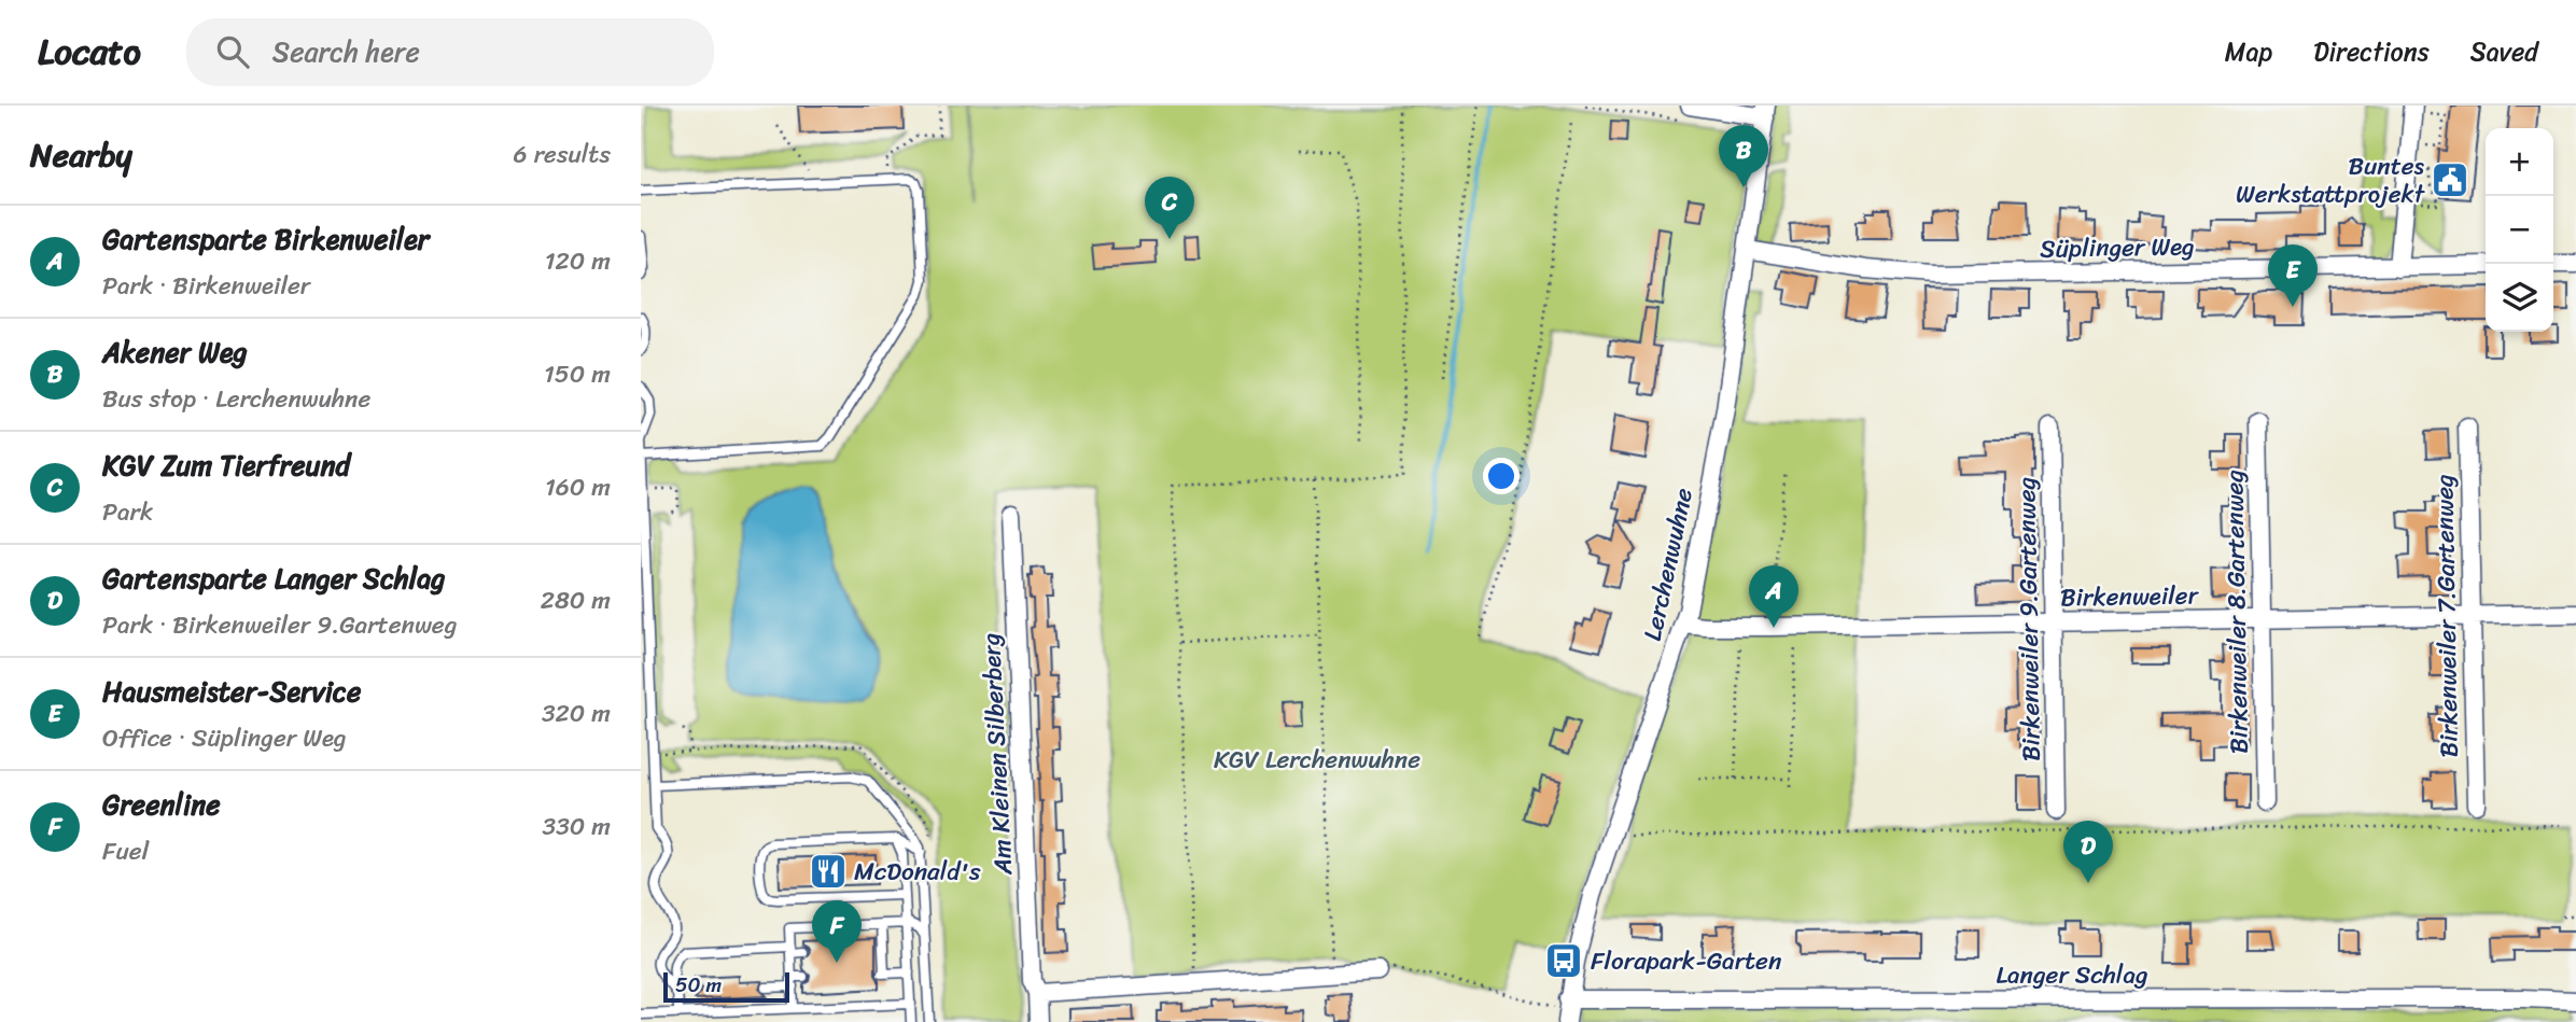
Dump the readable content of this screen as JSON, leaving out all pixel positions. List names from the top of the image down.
{
  "streets": {
    "street": [
      "Süplinger Weg",
      "Lerchenwuhne",
      "Birkenweiler",
      "Birkenweiler 8.Gartenweg",
      "Birkenweiler 7.Gartenweg",
      "Birkenweiler 9.Gartenweg",
      "Am Kleinen Silberberg",
      "Langer Schlag"
    ]
  },
  "crossings": [
    ["Süplinger Weg", "Lerchenwuhne"],
    ["Lerchenwuhne", "Birkenweiler"],
    ["Lerchenwuhne", "Langer Schlag"],
    ["Birkenweiler", "Birkenweiler 8.Gartenweg"],
    ["Birkenweiler", "Birkenweiler 7.Gartenweg"],
    ["Birkenweiler", "Birkenweiler 9.Gartenweg"]
  ],
  "parks": ["KGV Lerchenwuhne"],
  "places": {
    "public building": ["Buntes Werkstattprojekt"],
    "restaurant": ["McDonald's"],
    "bus stop": ["Florapark-Garten"]
  },
  "scale_bar": "50 m",
  "page": {
    "header": "Locato",
    "search": "Search here",
    "nav": ["Map", "Directions", "Saved"],
    "heading": ["Nearby", "6 results"],
    "pins": [
      "B",
      "C",
      "E",
      "A",
      "D",
      "F"
    ],
    "map_buttons": ["+", "−"],
    "list": [
      {
        "mark": "A",
        "name": "Gartensparte Birkenweiler",
        "note": "Park · Birkenweiler",
        "value": "120 m"
      },
      {
        "mark": "B",
        "name": "Akener Weg",
        "note": "Bus stop · Lerchenwuhne",
        "value": "150 m"
      },
      {
        "mark": "C",
        "name": "KGV Zum Tierfreund",
        "note": "Park",
        "value": "160 m"
      },
      {
        "mark": "D",
        "name": "Gartensparte Langer Schlag",
        "note": "Park · Birkenweiler 9.Gartenweg",
        "value": "280 m"
      },
      {
        "mark": "E",
        "name": "Hausmeister-Service",
        "note": "Office · Süplinger Weg",
        "value": "320 m"
      },
      {
        "mark": "F",
        "name": "Greenline",
        "note": "Fuel",
        "value": "330 m"
      }
    ],
    "scale": "50 m"
  }
}
